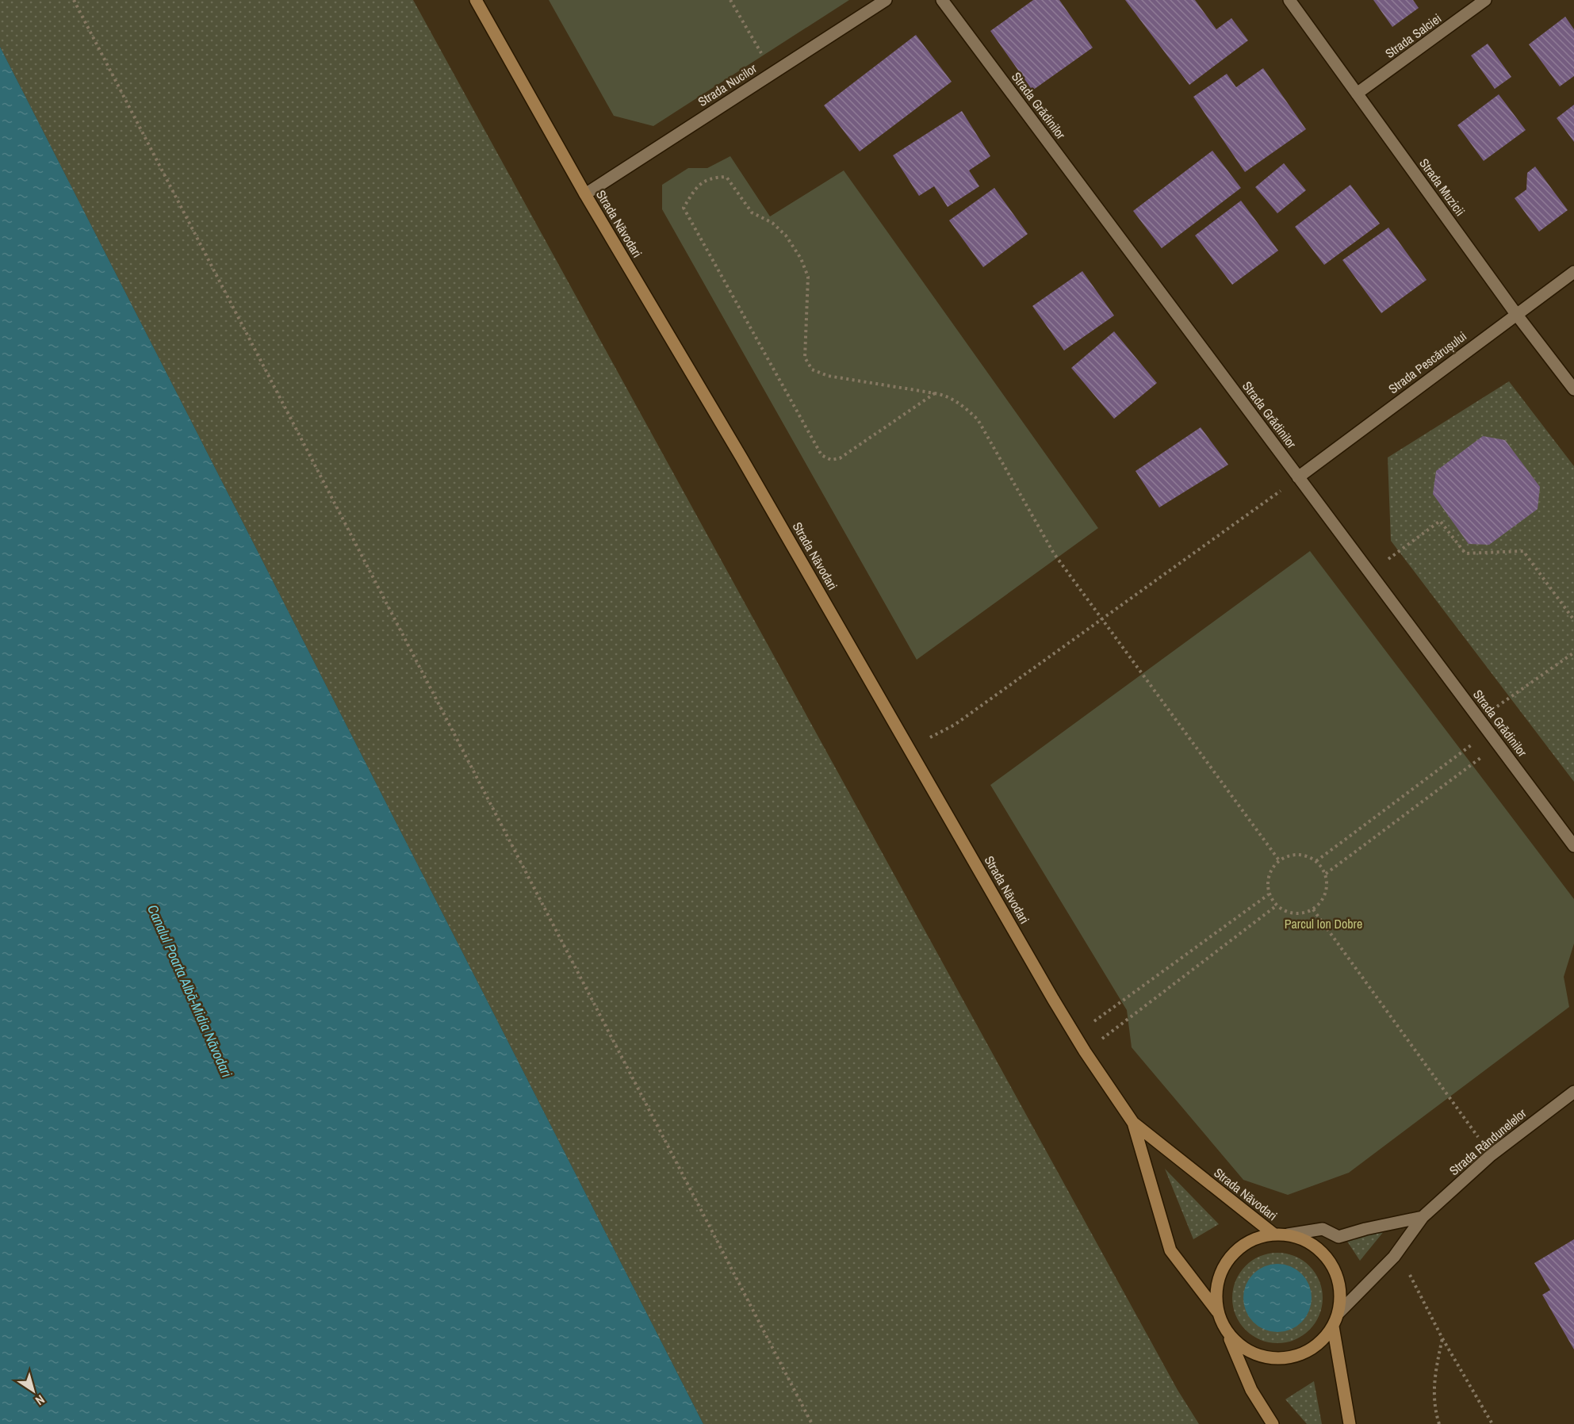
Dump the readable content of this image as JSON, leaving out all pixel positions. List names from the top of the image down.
{
  "streets": {
    "main road": ["Strada Năvodari"],
    "street": [
      "Strada Salciei",
      "Strada Nucilor",
      "Strada Grădinilor",
      "Strada Muzicii",
      "Strada Pescărușului",
      "Strada Rândunelelor"
    ]
  },
  "crossings": [
    ["Strada Salciei", "Strada Muzicii"],
    ["Strada Nucilor", "Strada Năvodari"],
    ["Strada Grădinilor", "Strada Pescărușului"],
    ["Strada Muzicii", "Strada Pescărușului"],
    ["Strada Năvodari", "Strada Rândunelelor"]
  ],
  "water": ["Canalul Poarta Albă-Midia Năvodari"],
  "parks": ["Parcul Ion Dobre"],
  "north": "bottom right"
}
